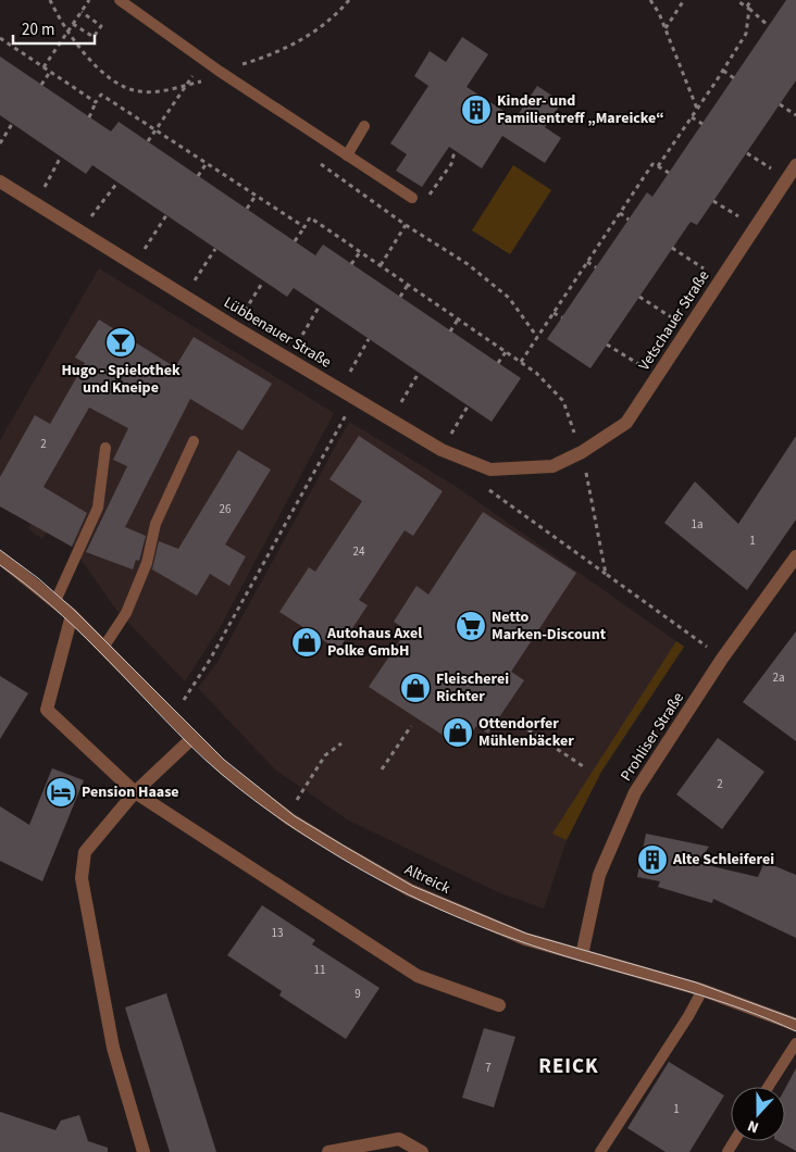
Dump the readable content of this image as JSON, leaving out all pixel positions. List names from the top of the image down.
{
  "streets": {
    "street": [
      "Vetschauer Straße",
      "Lübbenauer Straße",
      "Prohliser Straße",
      "Altreick"
    ]
  },
  "crossings": [
    ["Vetschauer Straße", "Lübbenauer Straße"],
    ["Prohliser Straße", "Altreick"]
  ],
  "districts": ["REICK"],
  "places": {
    "building": ["Kinder- und Familientreff „Mareicke“", "Alte Schleiferei"],
    "bar": ["Hugo - Spielothek und Kneipe"],
    "supermarket": ["Netto Marken-Discount"],
    "shop": ["Autohaus Axel Polke GmbH", "Fleischerei Richter", "Ottendorfer Mühlenbäcker"],
    "hotel": ["Pension Haase"]
  },
  "house_numbers": [
    "2",
    "26",
    "1a",
    "1",
    "24",
    "2a",
    "2",
    "13",
    "11",
    "9",
    "7",
    "1"
  ],
  "scale_bar": "20 m",
  "north": "bottom"
}
